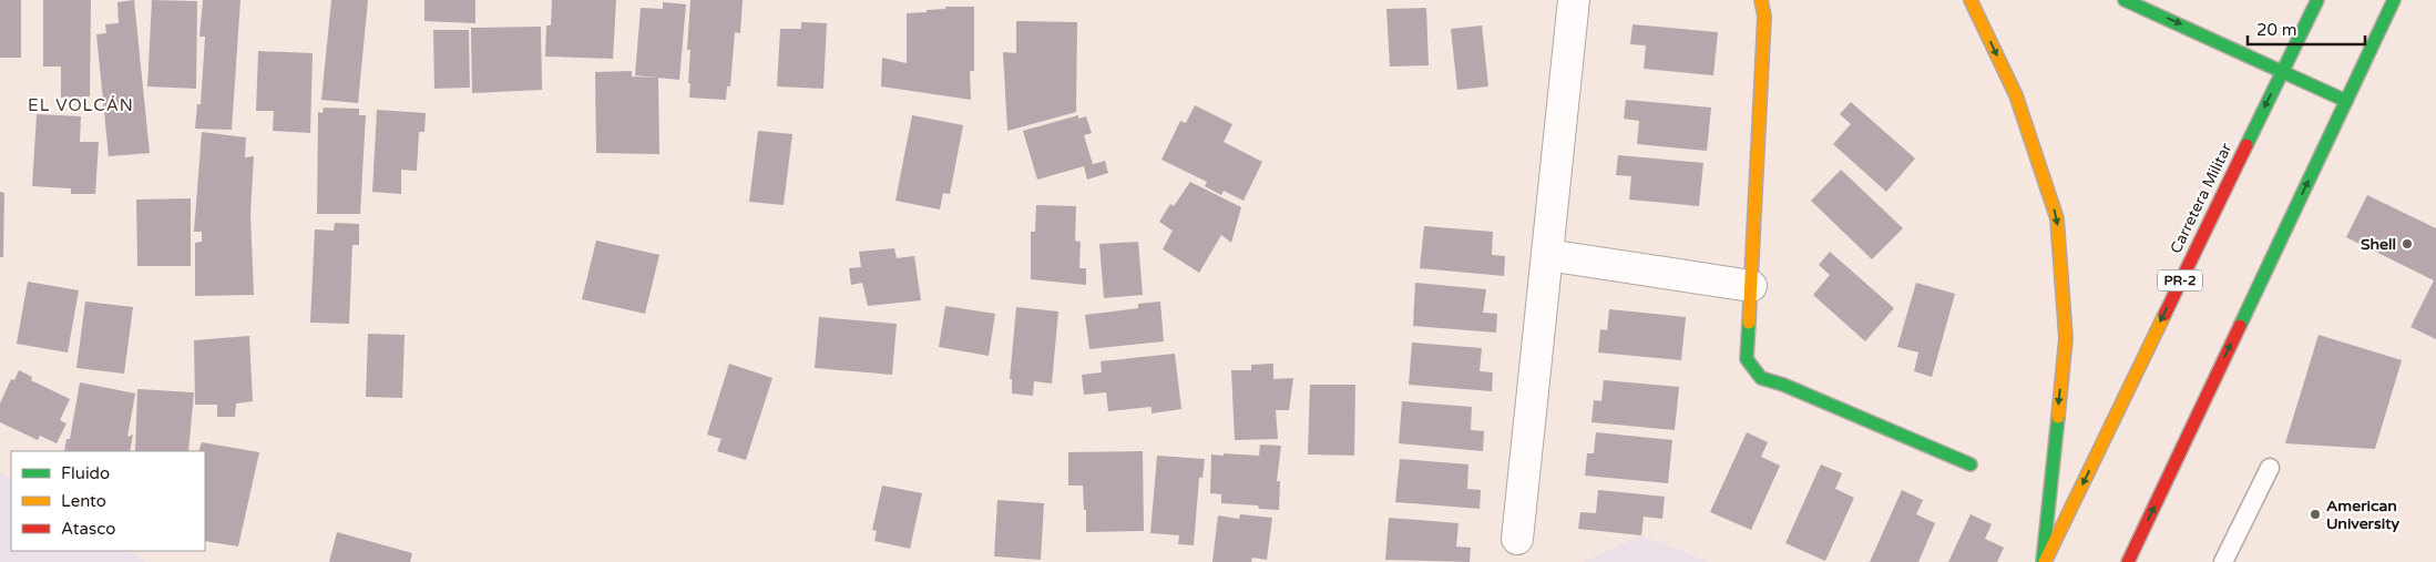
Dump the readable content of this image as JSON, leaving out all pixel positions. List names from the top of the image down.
{
  "streets": {
    "main road": ["Carretera Militar", "PR-2"]
  },
  "districts": ["EL VOLCÁN"],
  "places": ["Shell", "American University"],
  "legend": ["Fluido", "Lento", "Atasco"],
  "scale_bar": "20 m"
}
